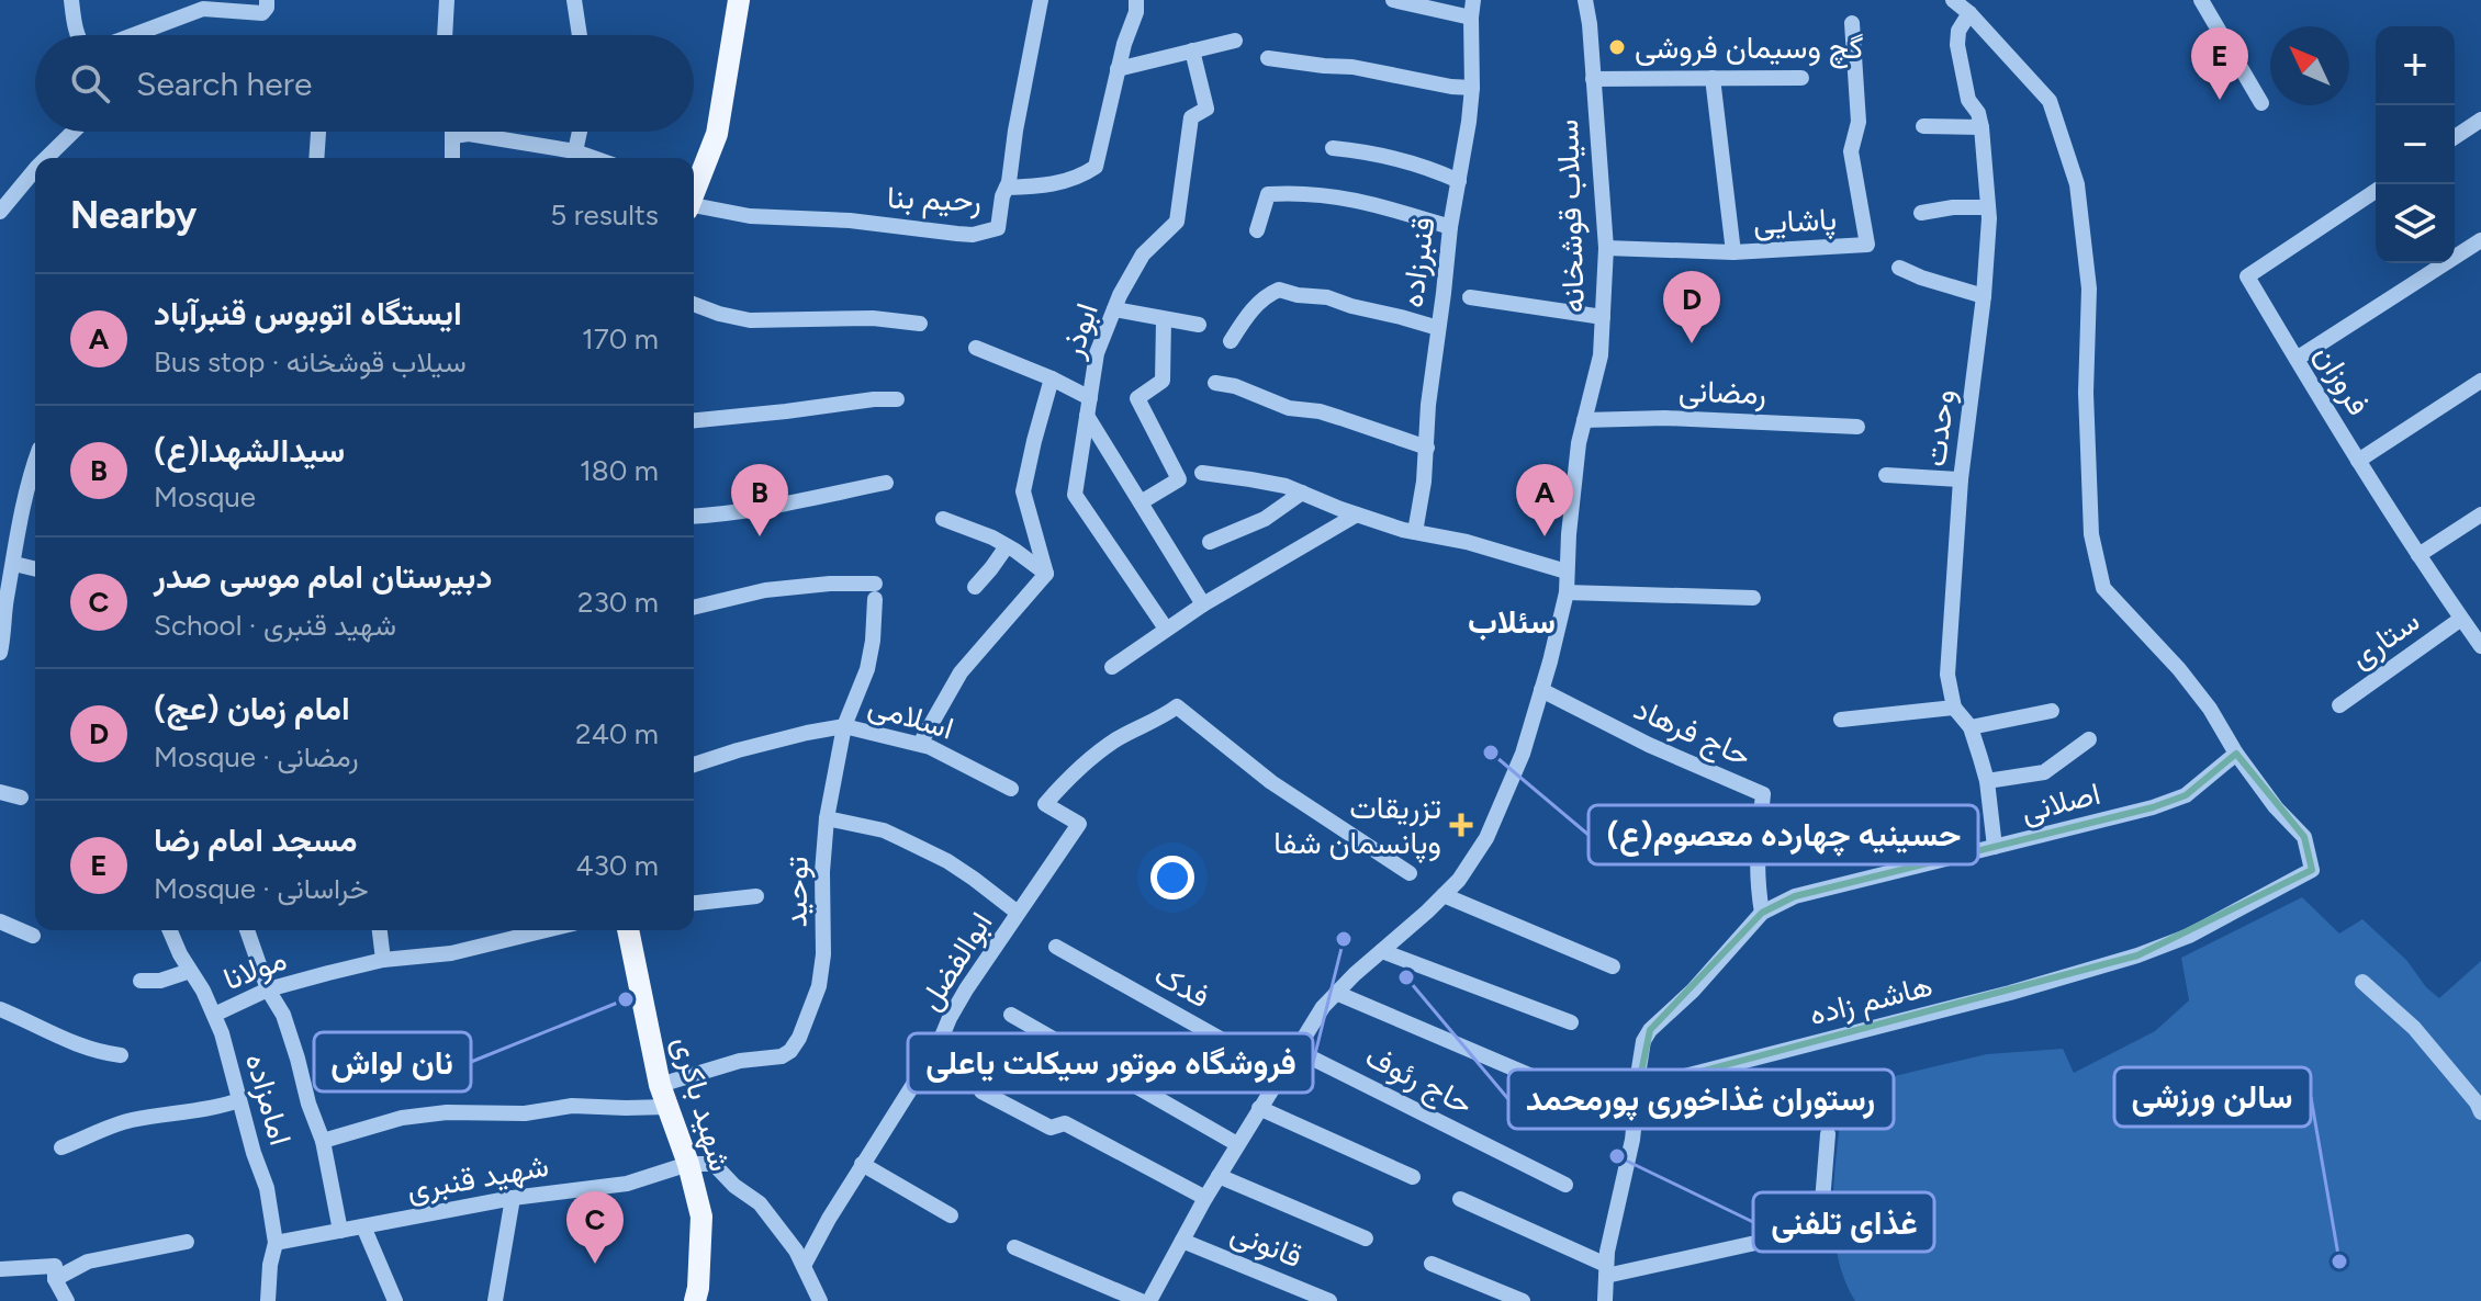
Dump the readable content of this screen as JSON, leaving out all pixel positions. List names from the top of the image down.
{
  "streets": {
    "main road": ["شهید باکری"],
    "street": [
      "رحیم بنا",
      "سیلاب قوشخانه",
      "پاشایی",
      "قنبرزاده",
      "ابوذر",
      "فروزان",
      "رمضانی",
      "وحدت",
      "ستاری",
      "اسلامی",
      "حاج فرهاد",
      "اصلانی",
      "توحید",
      "ابوالفضل",
      "مولانا",
      "فدک",
      "هاشم زاده",
      "حاج رئوف",
      "امامزاده",
      "شهید قنبری",
      "قانونی"
    ]
  },
  "crossings": [
    ["سیلاب قوشخانه", "پاشایی"],
    ["سیلاب قوشخانه", "رمضانی"],
    ["سیلاب قوشخانه", "حاج فرهاد"],
    ["سیلاب قوشخانه", "فدک"],
    ["سیلاب قوشخانه", "حاج رئوف"],
    ["سیلاب قوشخانه", "قانونی"],
    ["فروزان", "ستاری"],
    ["اسلامی", "توحید"],
    ["حاج فرهاد", "اصلانی"],
    ["اصلانی", "هاشم زاده"],
    ["توحید", "شهید باکری"],
    ["مولانا", "امامزاده"],
    ["امامزاده", "شهید قنبری"],
    ["شهید باکری", "شهید قنبری"]
  ],
  "districts": ["سئلاب"],
  "places": {
    "other": [
      "گچ وسیمان فروشی",
      "حسینیه چهارده معصوم(ع)",
      "فروشگاه موتور سیکلت یاعلی",
      "رستوران غذاخوری پورمحمد",
      "نان لواش",
      "غذای تلفنی",
      "سالن ورزشی"
    ],
    "health": ["تزریقات وپانسمان شفا"]
  },
  "north": "top left",
  "page": {
    "map_buttons": ["+", "−"],
    "pins": [
      "E",
      "D",
      "A",
      "B",
      "C"
    ],
    "search": "Search here",
    "heading": ["Nearby", "5 results"],
    "list": [
      {
        "mark": "A",
        "name": "ایستگاه اتوبوس قنبرآباد",
        "note": "Bus stop · سیلاب قوشخانه",
        "value": "170 m"
      },
      {
        "mark": "B",
        "name": "سیدالشهدا(ع)",
        "note": "Mosque",
        "value": "180 m"
      },
      {
        "mark": "C",
        "name": "دبیرستان امام موسی صدر",
        "note": "School · شهید قنبری",
        "value": "230 m"
      },
      {
        "mark": "D",
        "name": "امام زمان (عج)",
        "note": "Mosque · رمضانی",
        "value": "240 m"
      },
      {
        "mark": "E",
        "name": "مسجد امام رضا",
        "note": "Mosque · خراسانی",
        "value": "430 m"
      }
    ]
  }
}
